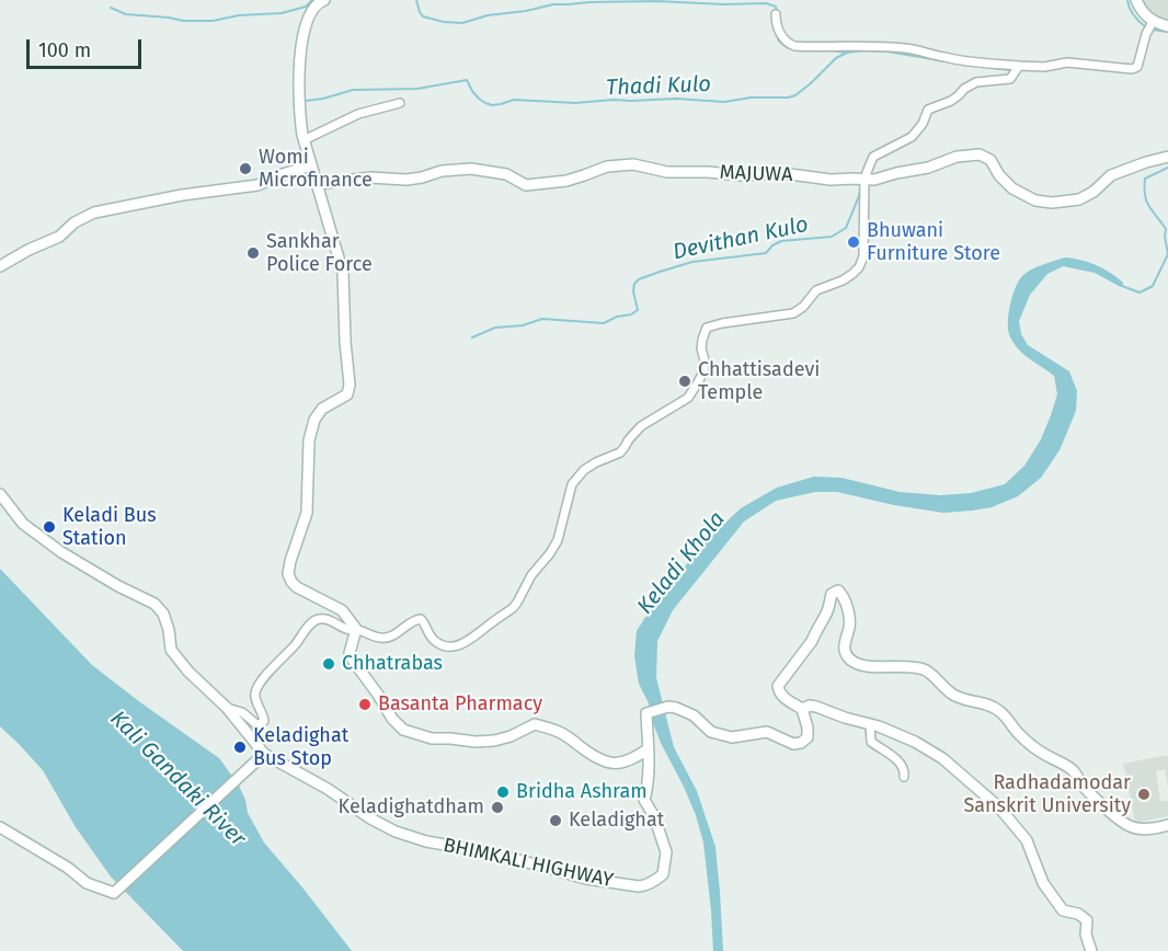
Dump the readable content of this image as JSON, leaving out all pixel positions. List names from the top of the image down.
{
  "streets": {
    "street": ["MAJUWA", "BHIMKALI HIGHWAY"]
  },
  "water": [
    "Thadi Kulo",
    "Devithan Kulo",
    "Keladi Khola",
    "Kali Gandaki River"
  ],
  "places": [
    "Womi Microfinance",
    "Bhuwani Furniture Store",
    "Sankhar Police Force",
    "Chhattisadevi Temple",
    "Keladi Bus Station",
    "Chhatrabas",
    "Basanta Pharmacy",
    "Keladighat Bus Stop",
    "Bridha Ashram",
    "Radhadamodar Sanskrit University",
    "Keladighatdham",
    "Keladighat"
  ],
  "scale_bar": "100 m"
}
